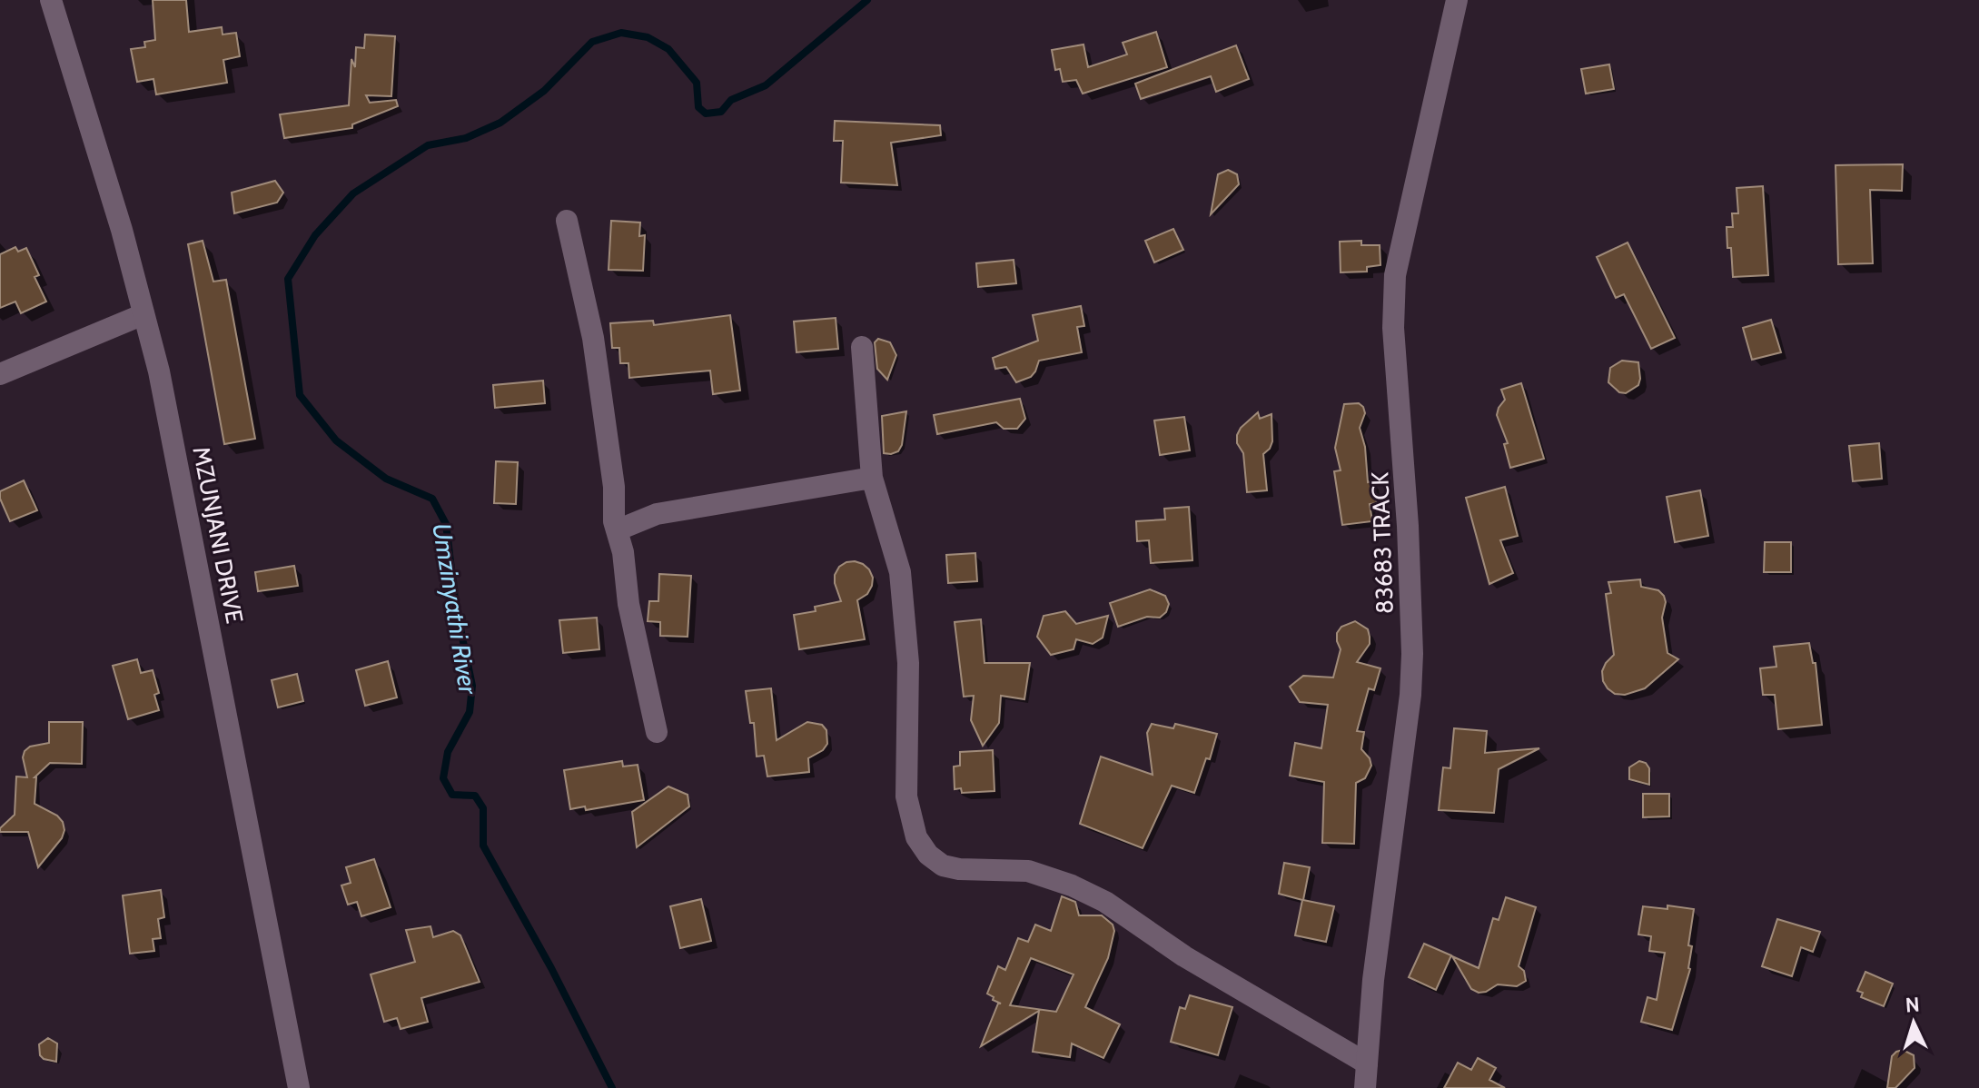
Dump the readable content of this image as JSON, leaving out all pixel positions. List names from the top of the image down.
{
  "streets": {
    "street": ["MZUNJANI DRIVE", "83683 TRACK"]
  },
  "water": ["Umzinyathi River"],
  "north": "top"
}
